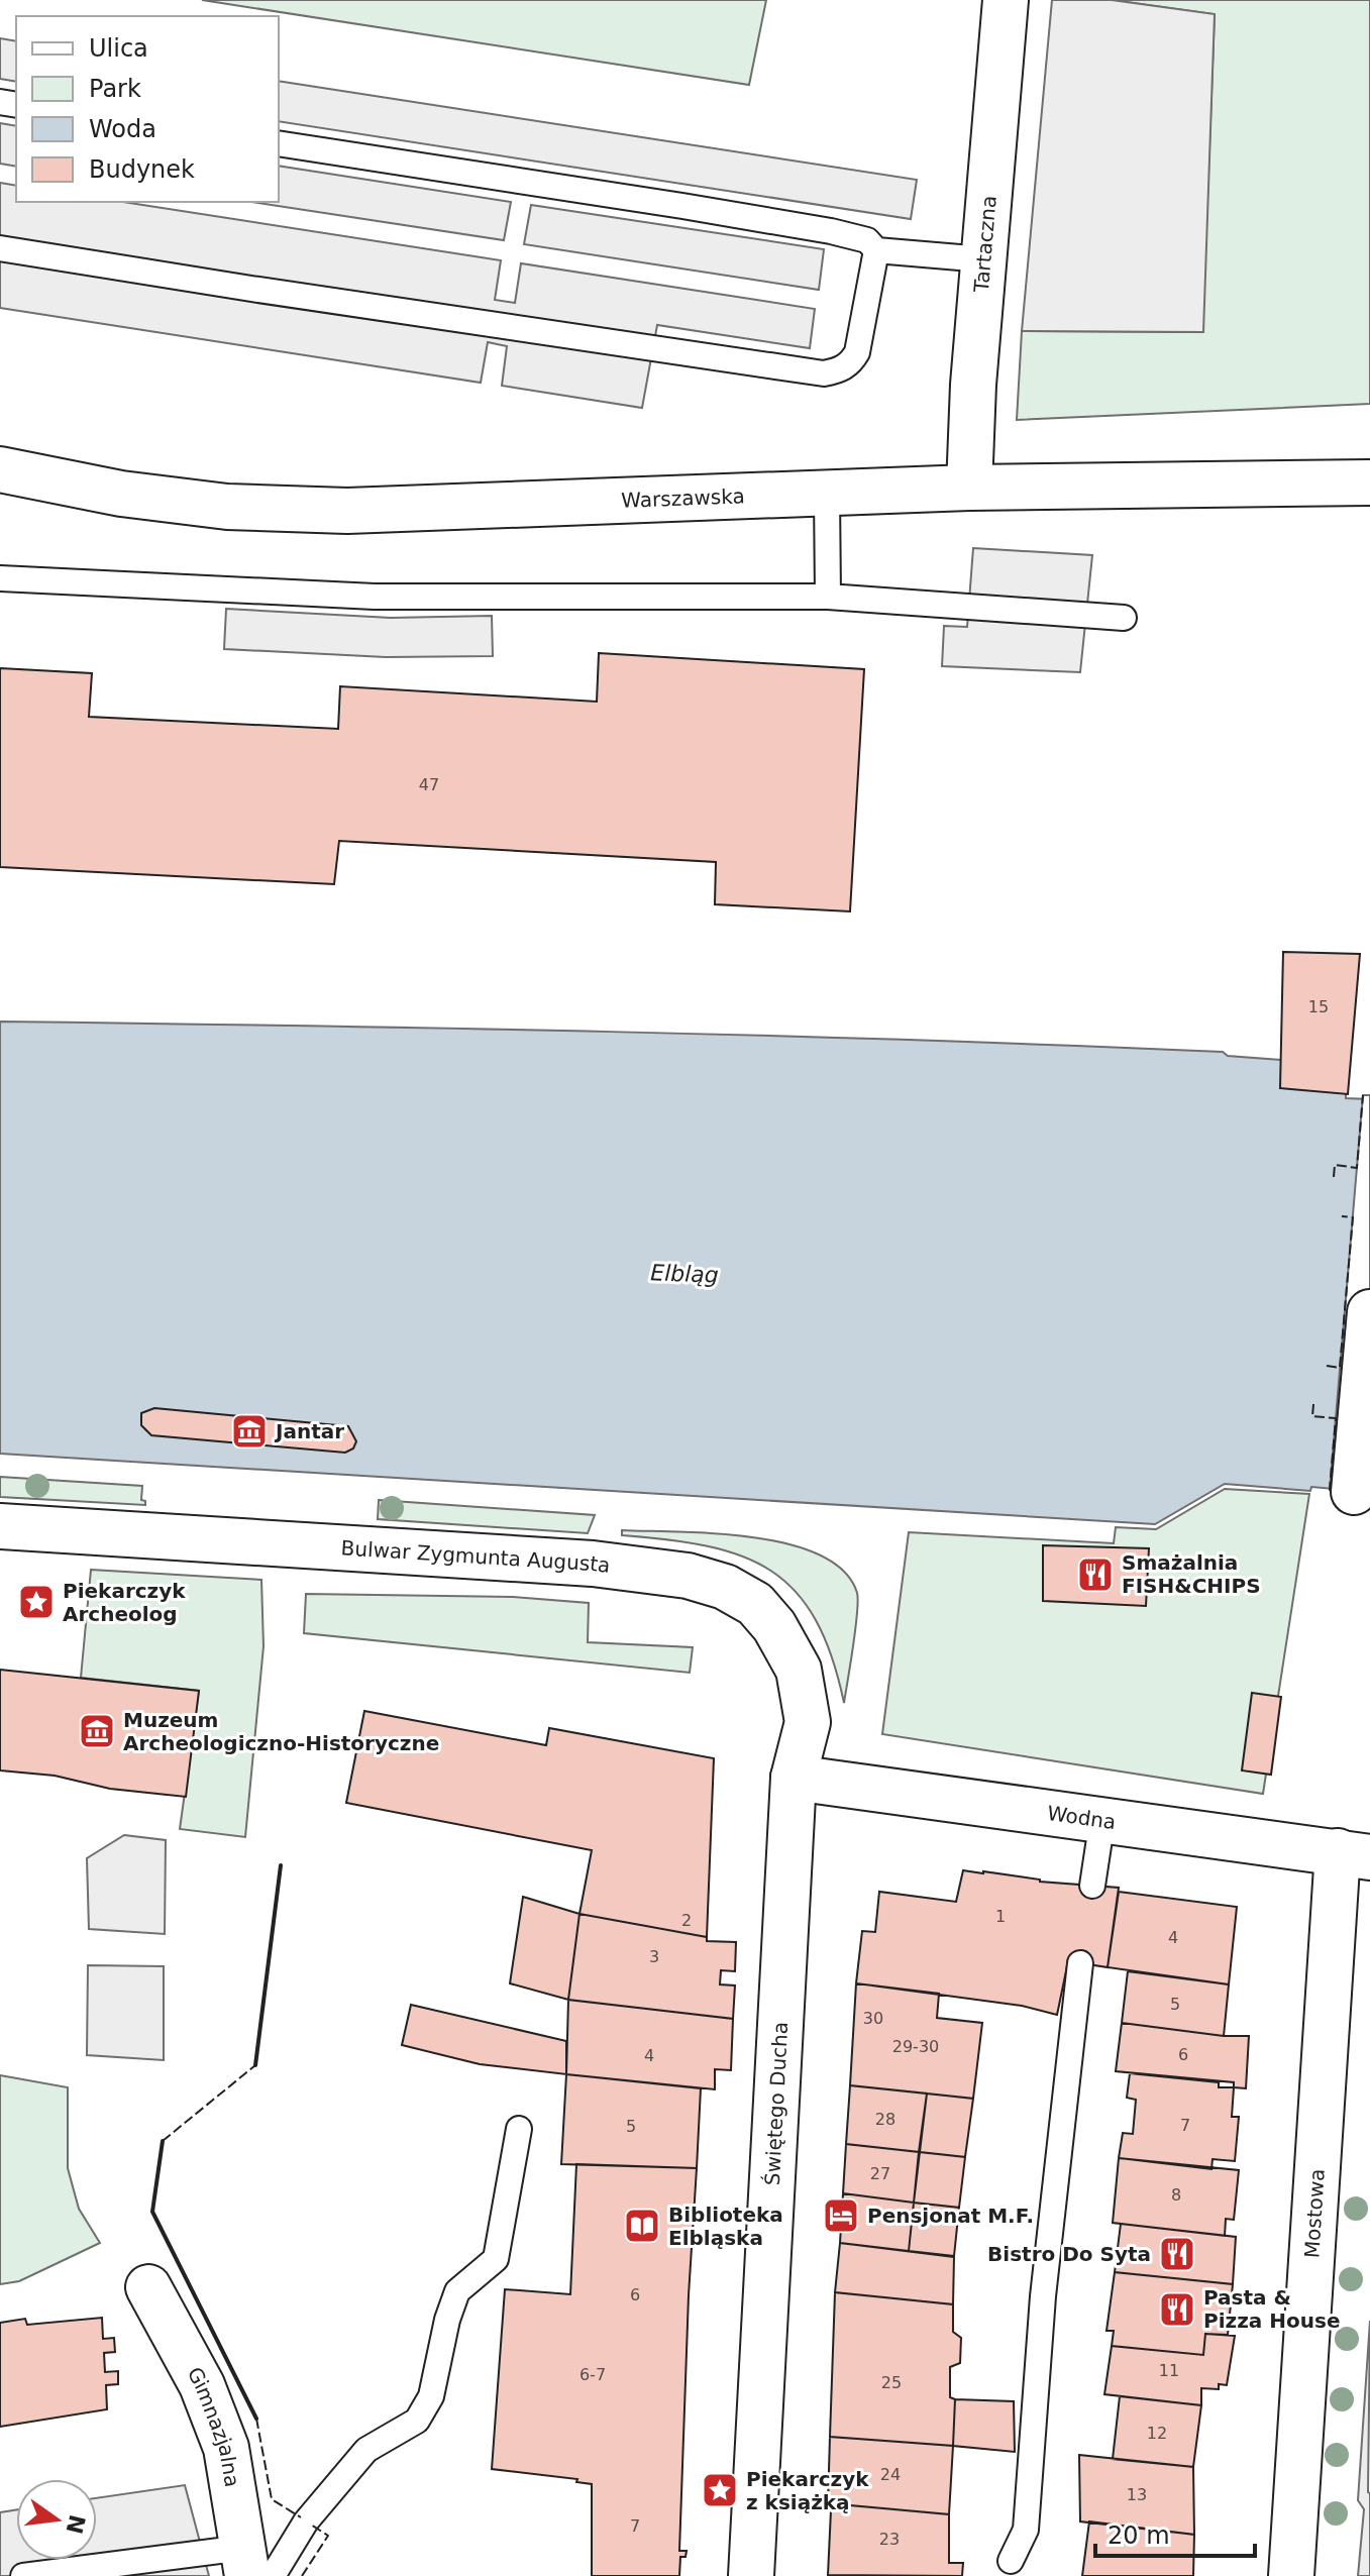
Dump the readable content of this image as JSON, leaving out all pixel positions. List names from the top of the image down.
{
  "streets": {
    "street": [
      "Tartaczna",
      "Warszawska",
      "Bulwar Zygmunta Augusta",
      "Wodna",
      "Świętego Ducha",
      "Mostowa",
      "Gimnazjalna"
    ]
  },
  "crossings": [
    ["Tartaczna", "Warszawska"],
    ["Bulwar Zygmunta Augusta", "Wodna"],
    ["Bulwar Zygmunta Augusta", "Świętego Ducha"],
    ["Wodna", "Świętego Ducha"],
    ["Wodna", "Mostowa"]
  ],
  "water": ["Elbląg"],
  "places": {
    "museum": ["Jantar", "Muzeum Archeologiczno-Historyczne"],
    "restaurant": ["Smażalnia FISH&CHIPS", "Bistro Do Syta", "Pasta & Pizza House"],
    "place": ["Piekarczyk Archeolog", "Piekarczyk z książką"],
    "hotel": ["Pensjonat M.F."],
    "library": ["Biblioteka Elbląska"]
  },
  "house_numbers": [
    "47",
    "15",
    "1",
    "2",
    "4",
    "3",
    "5",
    "30",
    "29-30",
    "6",
    "4",
    "28",
    "7",
    "5",
    "27",
    "8",
    "6",
    "11",
    "6-7",
    "25",
    "12",
    "24",
    "13",
    "7",
    "23"
  ],
  "legend": [
    "Ulica",
    "Park",
    "Woda",
    "Budynek"
  ],
  "scale_bar": "20 m",
  "north": "right"
}
